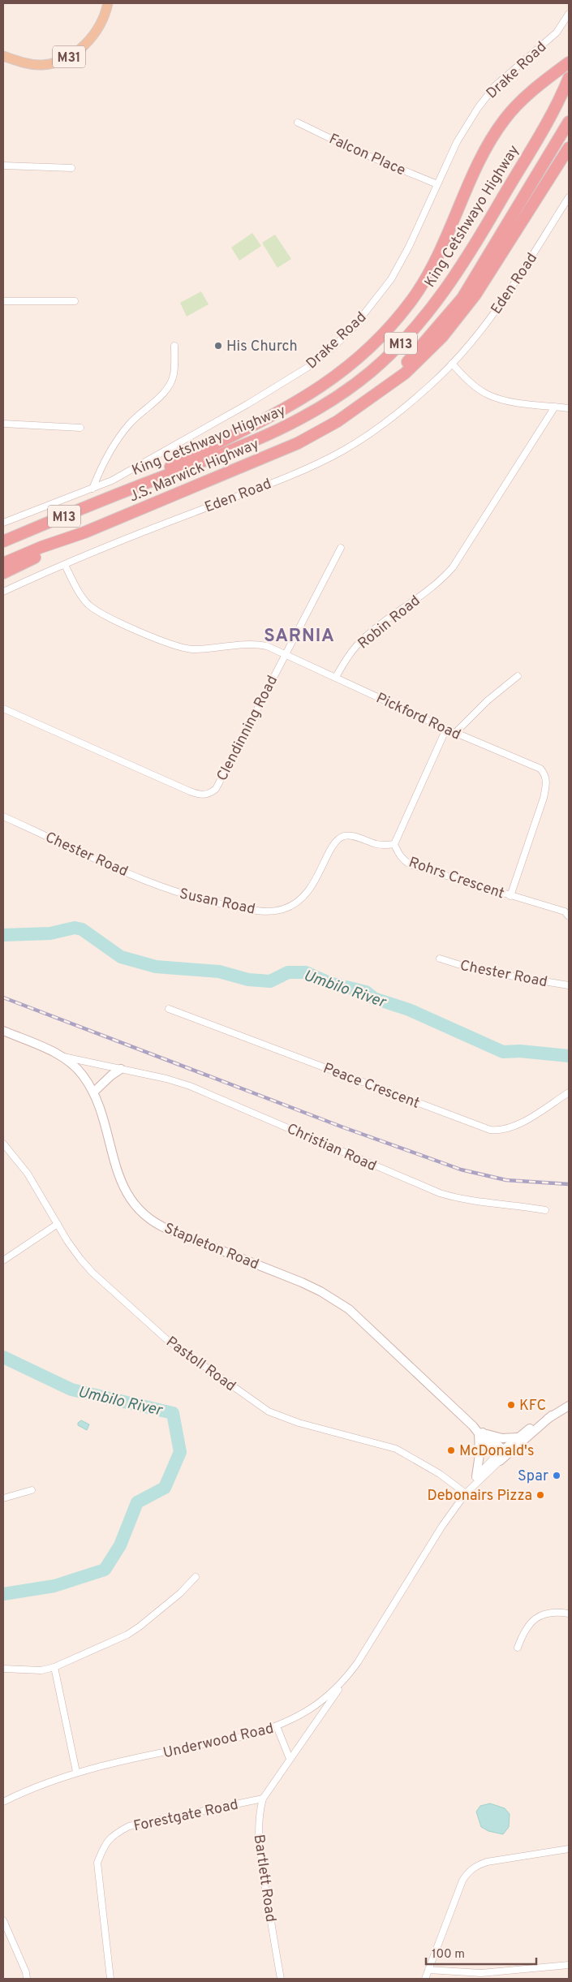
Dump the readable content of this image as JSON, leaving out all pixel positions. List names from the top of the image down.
{
  "streets": {
    "highway": ["King Cetshwayo Highway", "M13", "J.S. Marwick Highway"],
    "main road": ["M31", "Stapleton Road", "Underwood Road"],
    "street": [
      "Drake Road",
      "Falcon Place",
      "Eden Road",
      "Robin Road",
      "Pickford Road",
      "Clendinning Road",
      "Chester Road",
      "Rohrs Crescent",
      "Susan Road",
      "Peace Crescent",
      "Christian Road",
      "Pastoll Road",
      "Forestgate Road",
      "Bartlett Road"
    ]
  },
  "crossings": [
    ["Drake Road", "Falcon Place"],
    ["King Cetshwayo Highway", "J.S. Marwick Highway"],
    ["Eden Road", "Pickford Road"],
    ["M13", "J.S. Marwick Highway"],
    ["Robin Road", "Pickford Road"],
    ["Pickford Road", "Clendinning Road"],
    ["Pickford Road", "Rohrs Crescent"],
    ["Chester Road", "Susan Road"],
    ["Rohrs Crescent", "Susan Road"],
    ["Christian Road", "Stapleton Road"],
    ["Stapleton Road", "Underwood Road"],
    ["Pastoll Road", "Underwood Road"],
    ["Underwood Road", "Bartlett Road"],
    ["Forestgate Road", "Bartlett Road"]
  ],
  "districts": ["SARNIA"],
  "water": ["Umbilo River"],
  "places": [
    "His Church",
    "KFC",
    "McDonald's",
    "Spar",
    "Debonairs Pizza"
  ],
  "scale_bar": "100 m"
}
